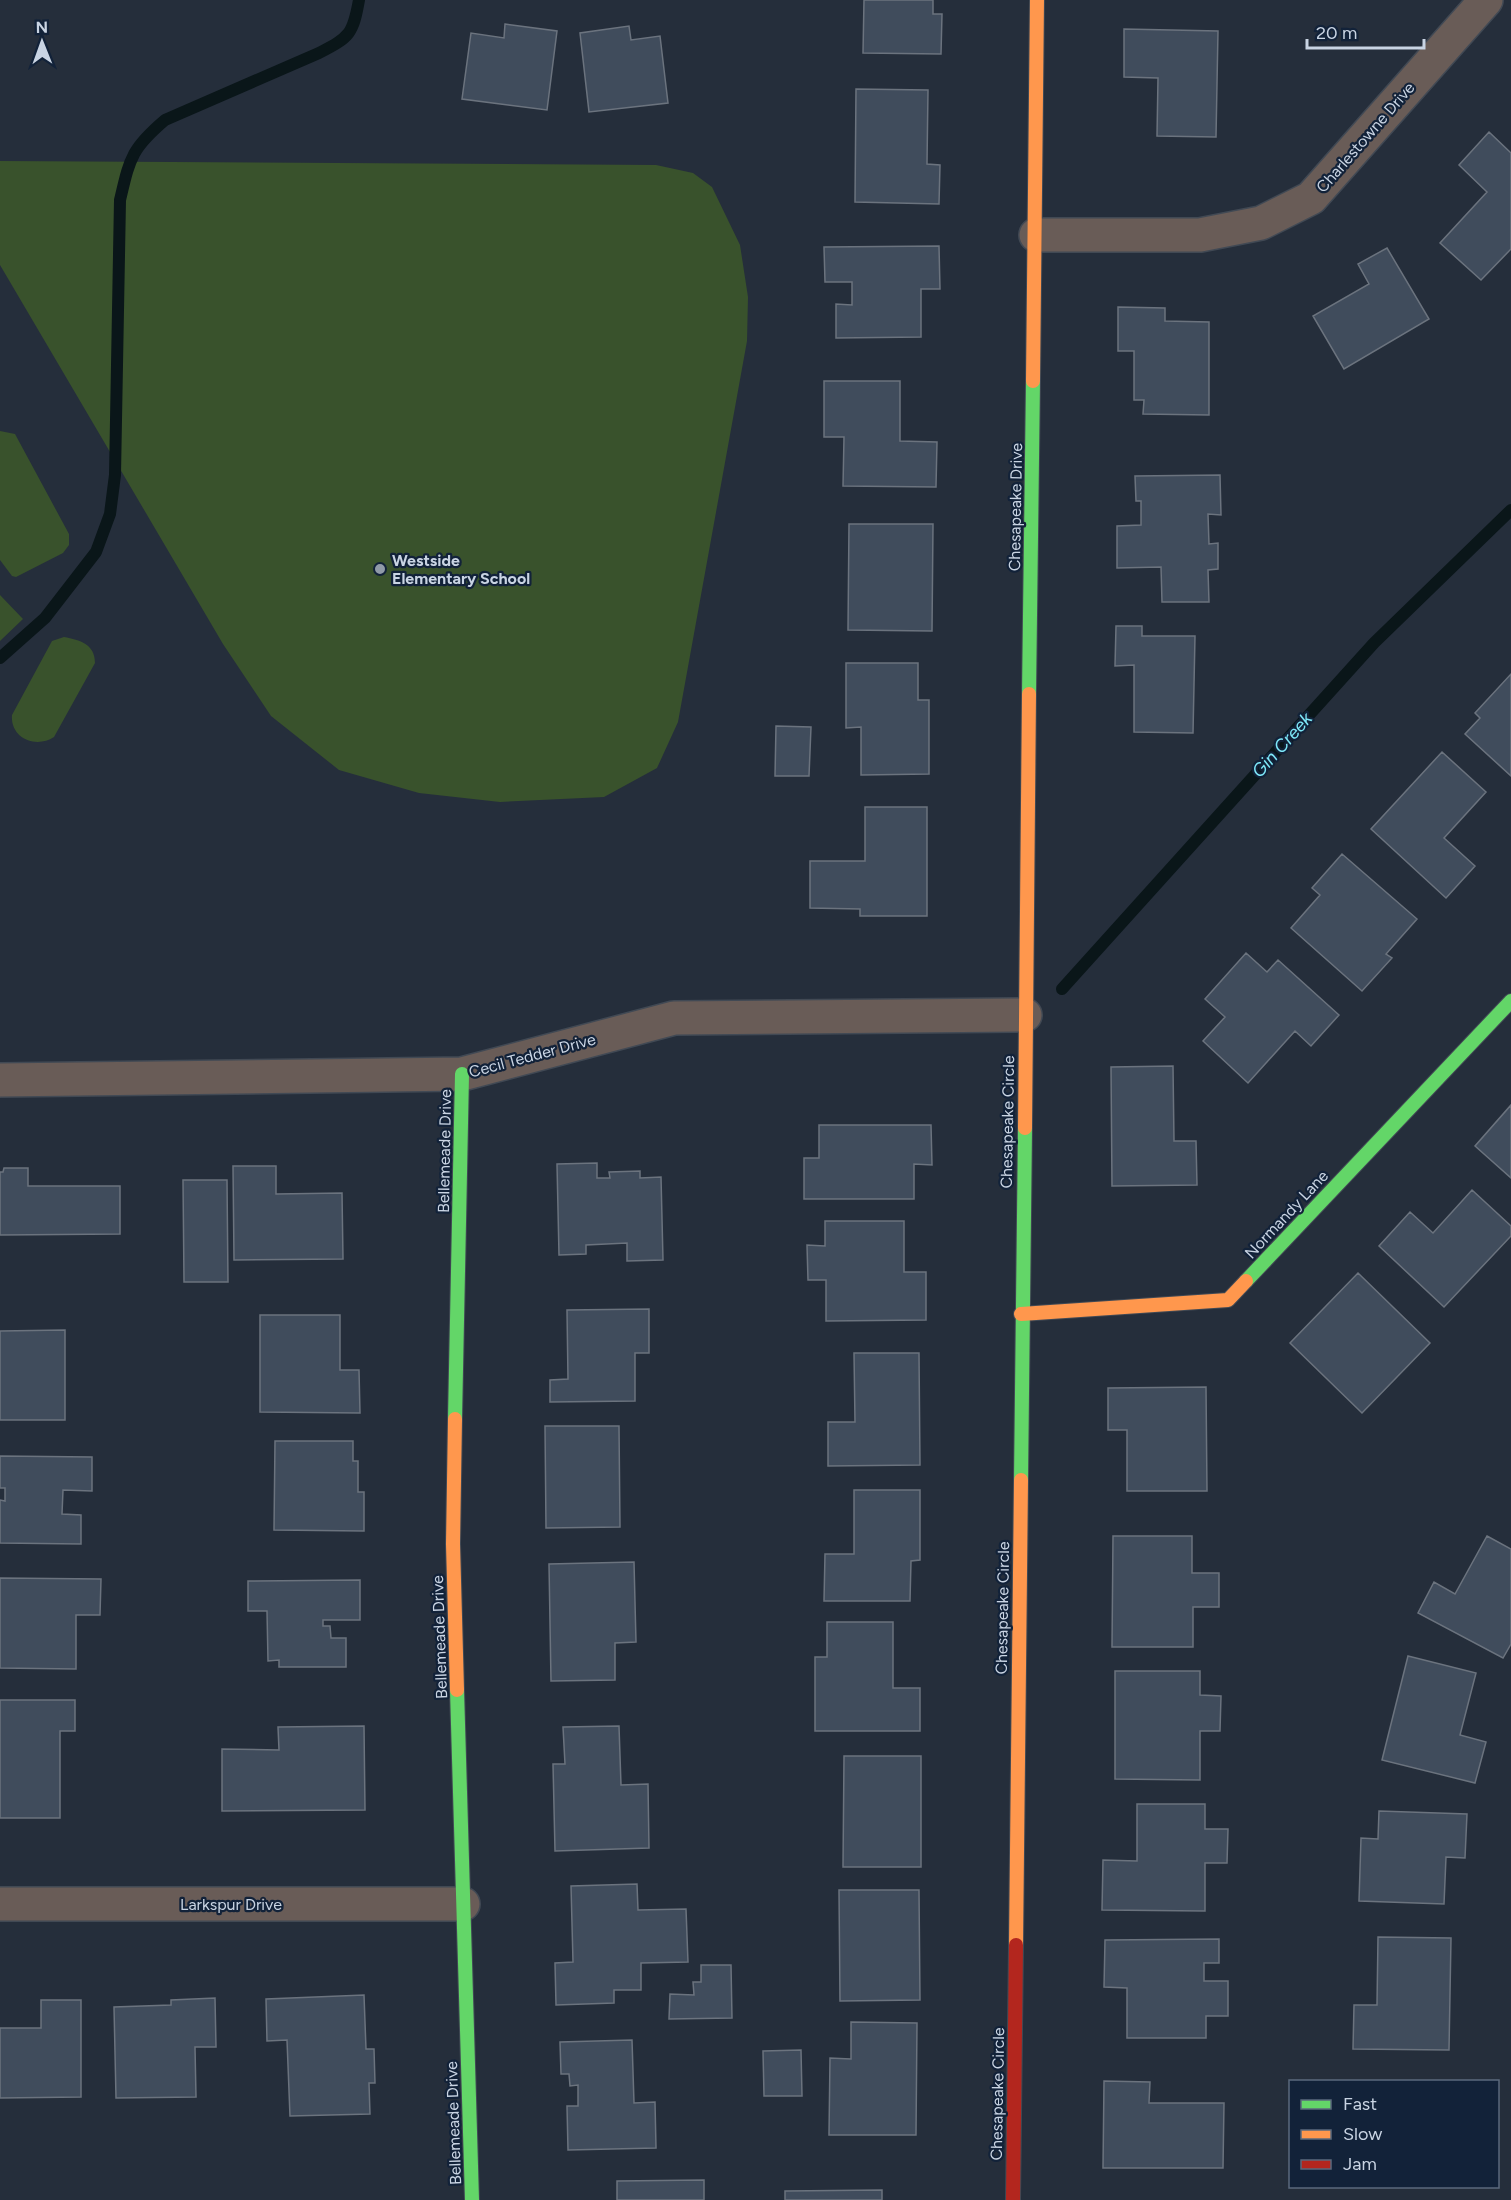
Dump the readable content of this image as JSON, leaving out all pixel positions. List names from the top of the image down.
{
  "streets": {
    "street": [
      "Charlestowne Drive",
      "Chesapeake Drive",
      "Cecil Tedder Drive",
      "Chesapeake Circle",
      "Bellemeade Drive",
      "Normandy Lane",
      "Larkspur Drive"
    ]
  },
  "crossings": [
    ["Charlestowne Drive", "Chesapeake Drive"],
    ["Chesapeake Drive", "Cecil Tedder Drive"],
    ["Chesapeake Drive", "Chesapeake Circle"],
    ["Cecil Tedder Drive", "Chesapeake Circle"],
    ["Cecil Tedder Drive", "Bellemeade Drive"],
    ["Chesapeake Circle", "Normandy Lane"],
    ["Bellemeade Drive", "Larkspur Drive"]
  ],
  "water": ["Gin Creek"],
  "places": ["Westside Elementary School"],
  "legend": ["Fast", "Slow", "Jam"],
  "scale_bar": "20 m",
  "north": "top"
}
